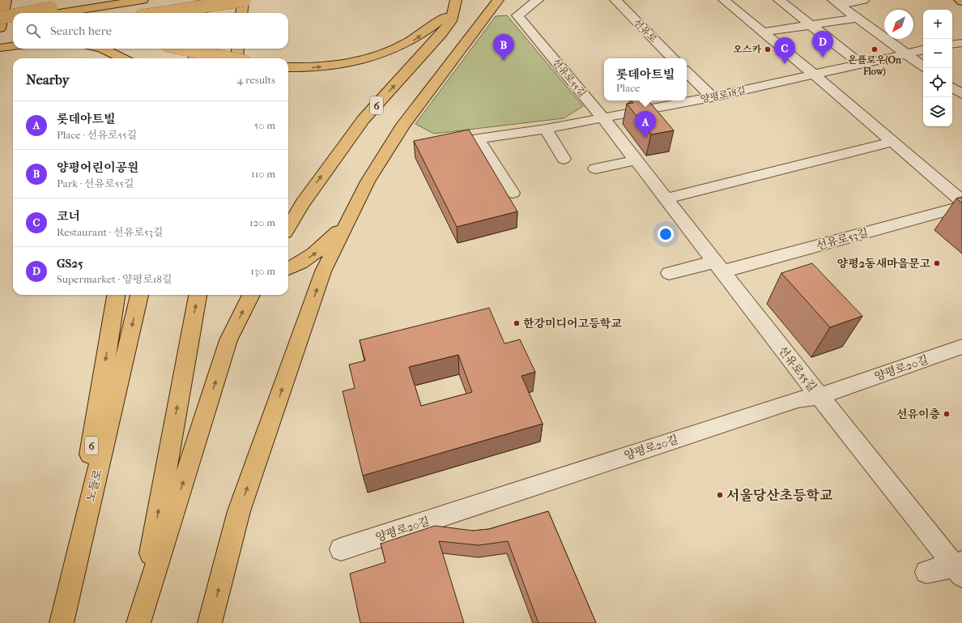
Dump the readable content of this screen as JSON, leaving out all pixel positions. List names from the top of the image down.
{
  "streets": {
    "main road": ["6", "노들로"],
    "street": [
      "선유로",
      "선유로55길",
      "양평로18길",
      "선유로53길",
      "양평로20길"
    ]
  },
  "crossings": [
    ["선유로55길", "양평로18길"],
    ["선유로55길", "선유로53길"],
    ["선유로55길", "양평로20길"],
    ["6", "노들로"]
  ],
  "places": [
    "오스카",
    "온플로우(On Flow)",
    "양평2동새마을문고",
    "한강미디어고등학교",
    "선유이층",
    "서울당산초등학교"
  ],
  "north": "bottom left",
  "page": {
    "map_buttons": ["+", "−"],
    "search": "Search here",
    "pins": [
      "D",
      "B",
      "C",
      "A"
    ],
    "popup": ["롯데아트빌", "Place"],
    "heading": ["Nearby", "4 results"],
    "list": [
      {
        "mark": "A",
        "name": "롯데아트빌",
        "note": "Place · 선유로55길",
        "value": "50 m"
      },
      {
        "mark": "B",
        "name": "양평어린이공원",
        "note": "Park · 선유로55길",
        "value": "110 m"
      },
      {
        "mark": "C",
        "name": "코너",
        "note": "Restaurant · 선유로53길",
        "value": "120 m"
      },
      {
        "mark": "D",
        "name": "GS25",
        "note": "Supermarket · 양평로18길",
        "value": "130 m"
      }
    ]
  }
}
